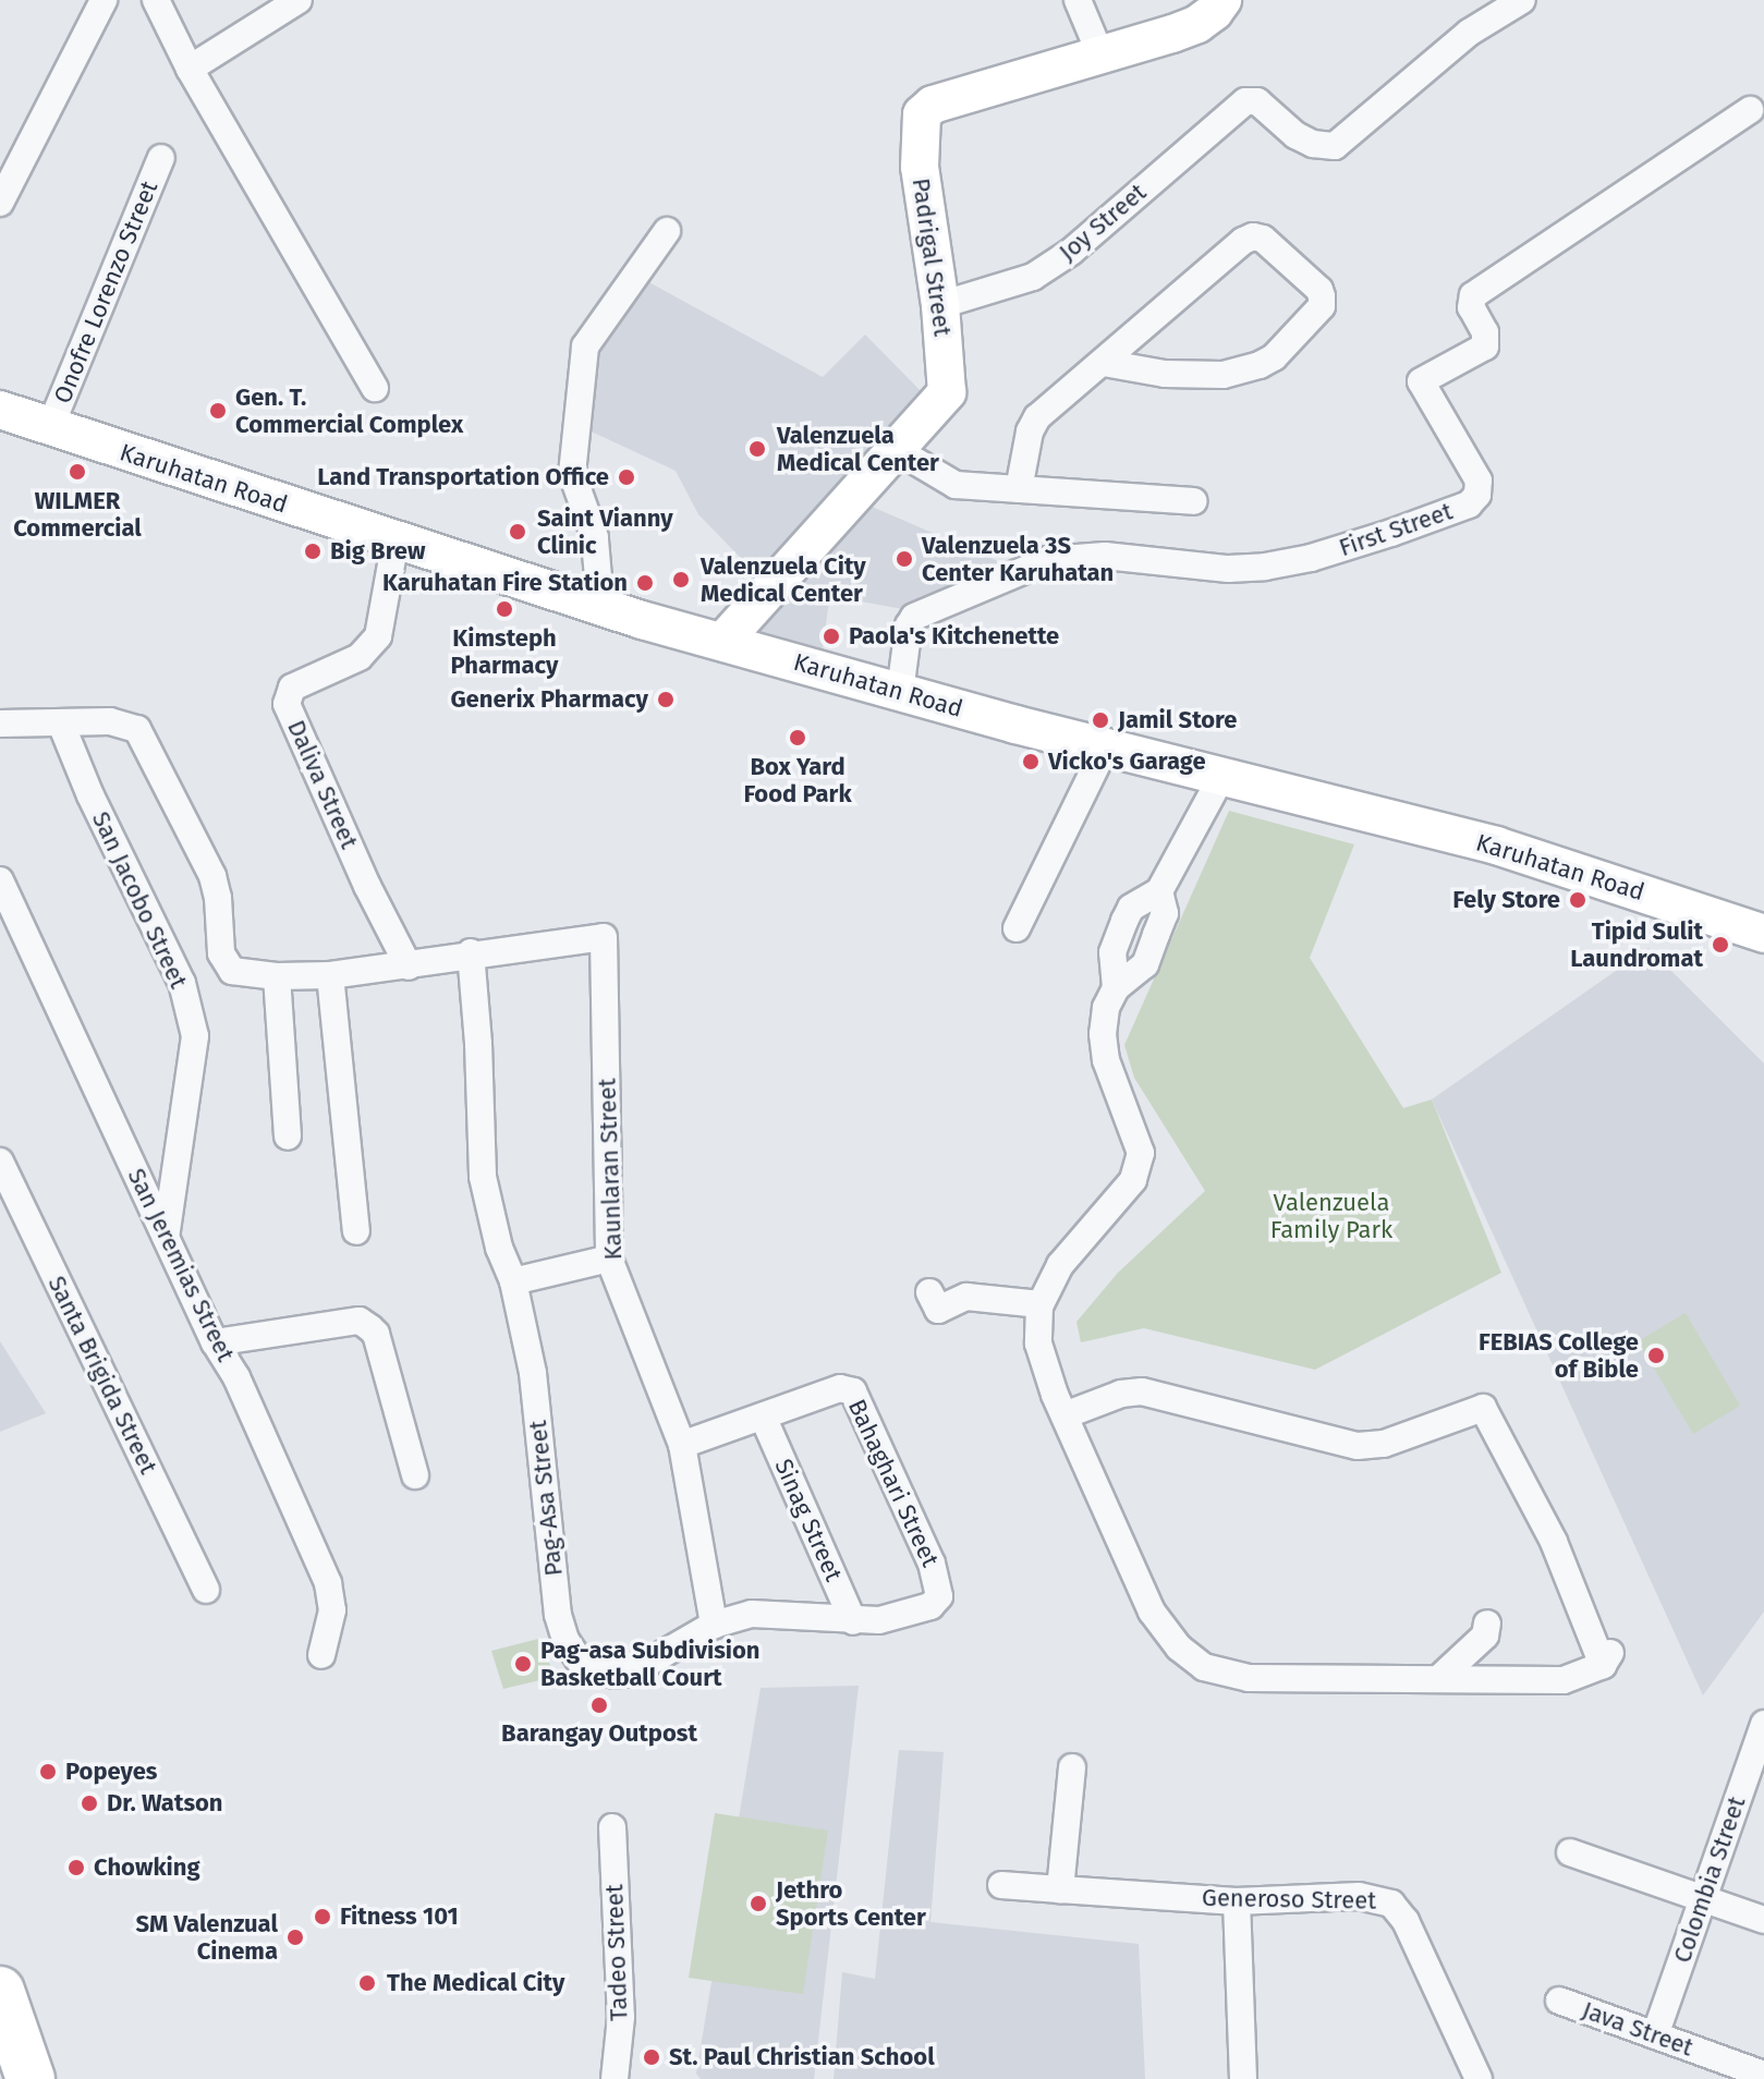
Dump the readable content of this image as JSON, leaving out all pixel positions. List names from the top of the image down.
{
  "streets": {
    "main road": ["Padrigal Street", "Karuhatan Road"],
    "street": [
      "Joy Street",
      "Onofre Lorenzo Street",
      "First Street",
      "Daliva Street",
      "San Jacobo Street",
      "Kaunlaran Street",
      "San Jeremias Street",
      "Santa Brigida Street",
      "Bahaghari Street",
      "Pag-Asa Street",
      "Sinag Street",
      "Colombia Street",
      "Generoso Street",
      "Tadeo Street",
      "Java Street"
    ]
  },
  "crossings": [
    ["Joy Street", "Padrigal Street"],
    ["Padrigal Street", "Karuhatan Road"],
    ["Onofre Lorenzo Street", "Karuhatan Road"],
    ["Karuhatan Road", "First Street"],
    ["Karuhatan Road", "Daliva Street"],
    ["Daliva Street", "Kaunlaran Street"],
    ["San Jacobo Street", "Kaunlaran Street"],
    ["San Jacobo Street", "San Jeremias Street"],
    ["Kaunlaran Street", "Bahaghari Street"],
    ["Kaunlaran Street", "Pag-Asa Street"],
    ["Bahaghari Street", "Pag-Asa Street"],
    ["Bahaghari Street", "Sinag Street"],
    ["Pag-Asa Street", "Sinag Street"],
    ["Colombia Street", "Java Street"]
  ],
  "parks": ["Valenzuela Family Park"],
  "places": [
    "Gen. T. Commercial Complex",
    "Valenzuela Medical Center",
    "WILMER Commercial",
    "Land Transportation Office",
    "Saint Vianny Clinic",
    "Big Brew",
    "Valenzuela 3S Center Karuhatan",
    "Valenzuela City Medical Center",
    "Karuhatan Fire Station",
    "Kimsteph Pharmacy",
    "Paola's Kitchenette",
    "Generix Pharmacy",
    "Jamil Store",
    "Box Yard Food Park",
    "Vicko's Garage",
    "Fely Store",
    "Tipid Sulit Laundromat",
    "FEBIAS College of Bible",
    "Pag-asa Subdivision Basketball Court",
    "Barangay Outpost",
    "Popeyes",
    "Dr. Watson",
    "Chowking",
    "Jethro Sports Center",
    "Fitness 101",
    "SM Valenzual Cinema",
    "The Medical City",
    "St. Paul Christian School"
  ]
}
